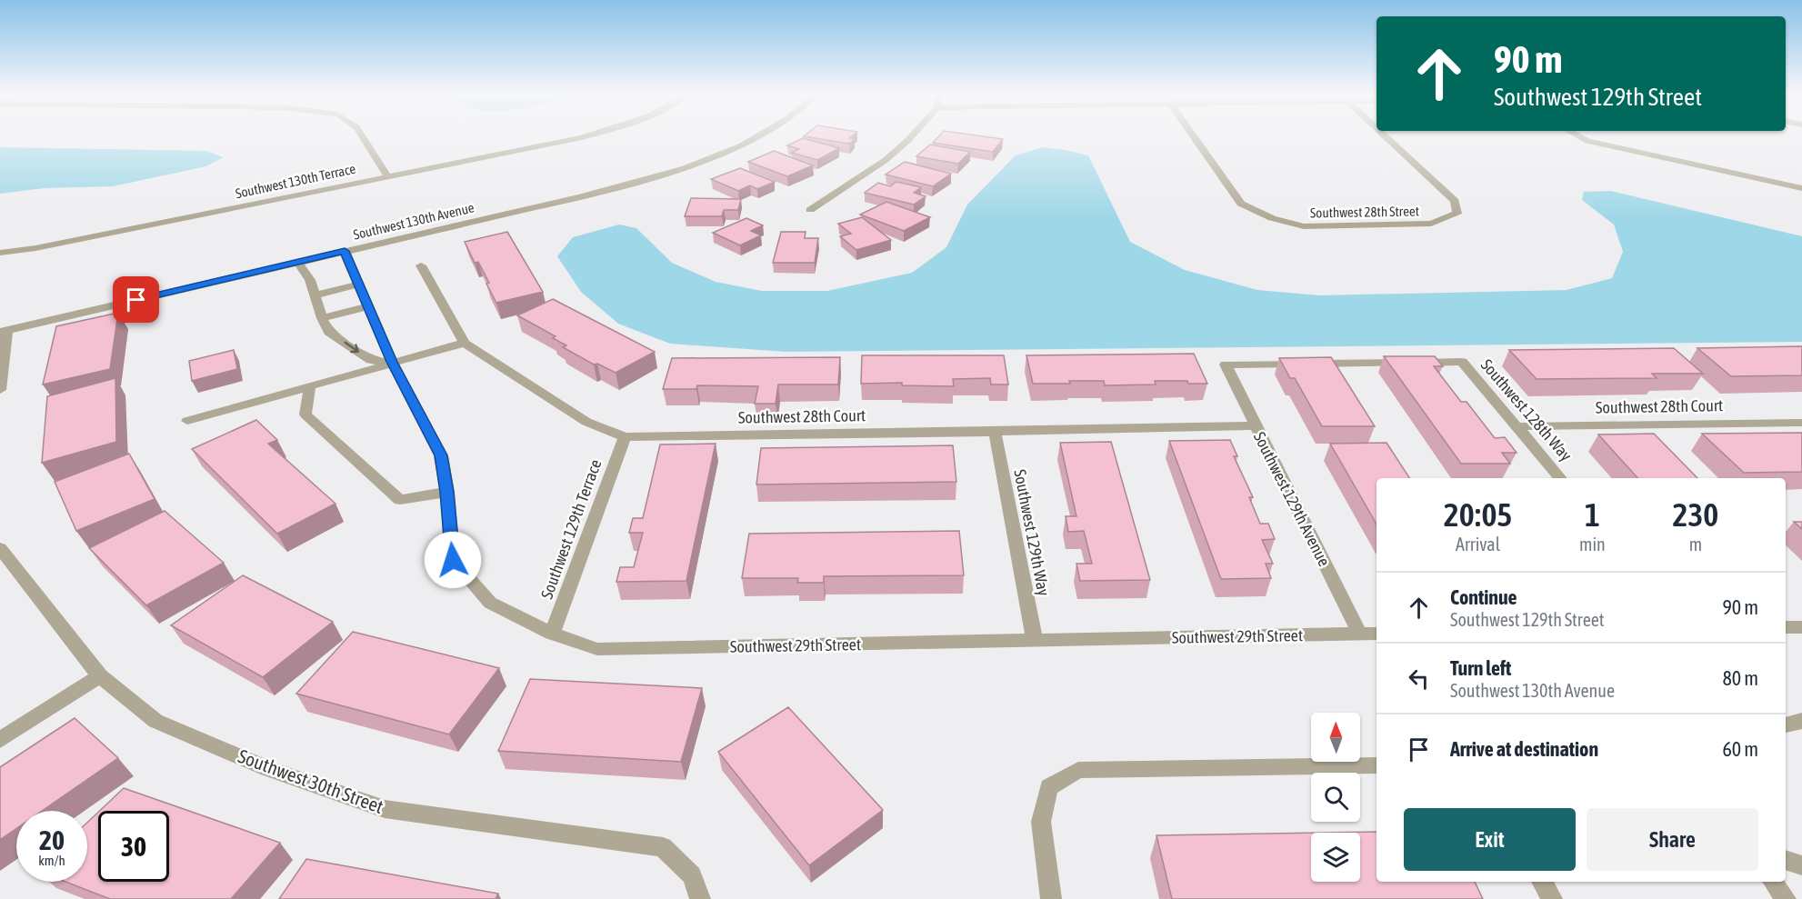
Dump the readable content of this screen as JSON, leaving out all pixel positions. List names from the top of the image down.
{
  "streets": {
    "street": [
      "Southwest 130th Terrace",
      "Southwest 28th Street",
      "Southwest 130th Avenue",
      "Southwest 28th Court",
      "Southwest 128th Way",
      "Southwest 129th Avenue",
      "Southwest 129th Terrace",
      "Southwest 129th Way",
      "Southwest 29th Street",
      "Southwest 30th Street"
    ]
  },
  "crossings": [
    ["Southwest 130th Avenue", "Southwest 29th Street"],
    ["Southwest 28th Court", "Southwest 128th Way"],
    ["Southwest 28th Court", "Southwest 129th Avenue"],
    ["Southwest 28th Court", "Southwest 129th Terrace"],
    ["Southwest 28th Court", "Southwest 129th Way"],
    ["Southwest 128th Way", "Southwest 129th Avenue"],
    ["Southwest 129th Avenue", "Southwest 29th Street"],
    ["Southwest 129th Terrace", "Southwest 29th Street"],
    ["Southwest 129th Way", "Southwest 29th Street"]
  ],
  "north": "top",
  "page": {
    "turn": ["90 m", "Southwest 129th Street"],
    "eta": [
      "20:05",
      "Arrival",
      "1",
      "min",
      "230",
      "m"
    ],
    "list": [
      {
        "name": "Continue",
        "note": "Southwest 129th Street",
        "value": "90 m"
      },
      {
        "name": "Turn left",
        "note": "Southwest 130th Avenue",
        "value": "80 m"
      },
      {
        "name": "Arrive at destination",
        "value": "60 m"
      }
    ],
    "buttons": ["Exit", "Share"],
    "speed": "20 km/h",
    "limit": "30"
  }
}
